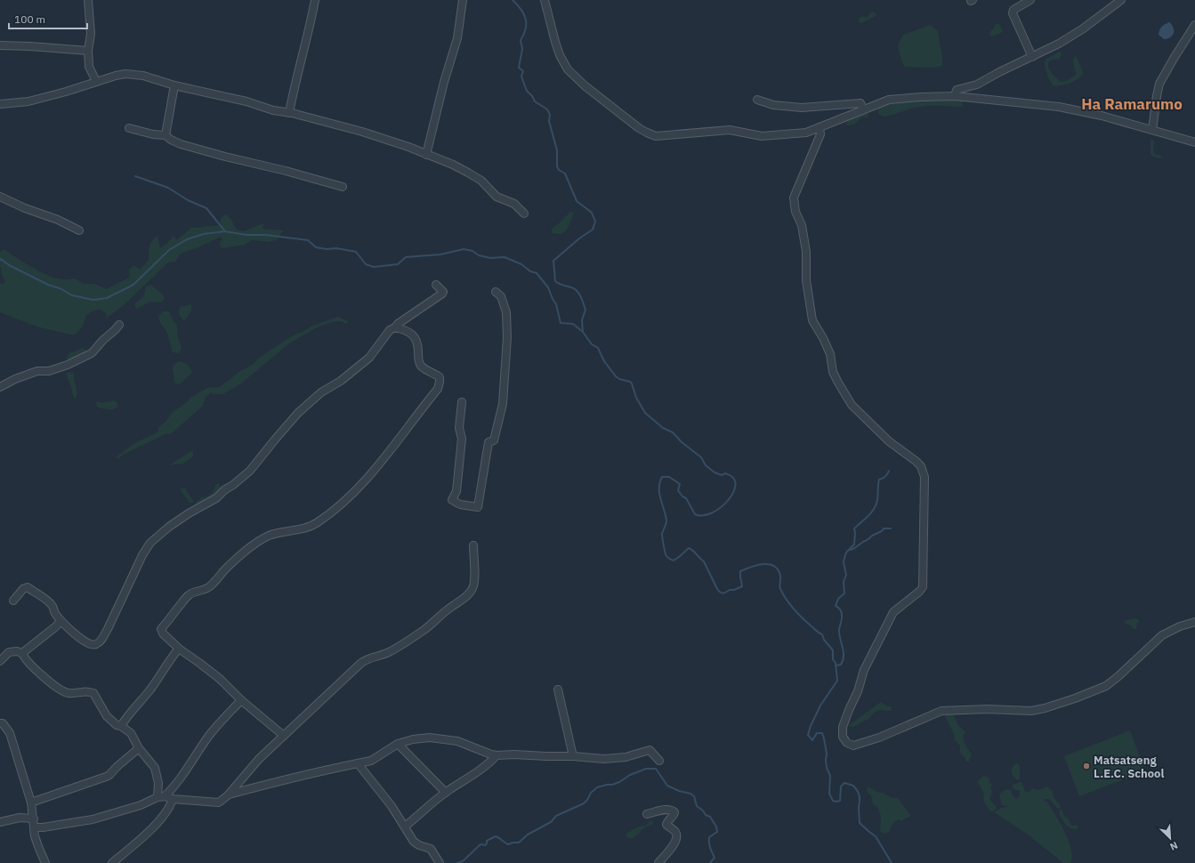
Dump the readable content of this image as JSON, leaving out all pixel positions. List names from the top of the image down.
{
  "districts": ["Ha Ramarumo"],
  "places": ["Matsatseng L.E.C. School"],
  "scale_bar": "100 m",
  "north": "bottom right"
}
